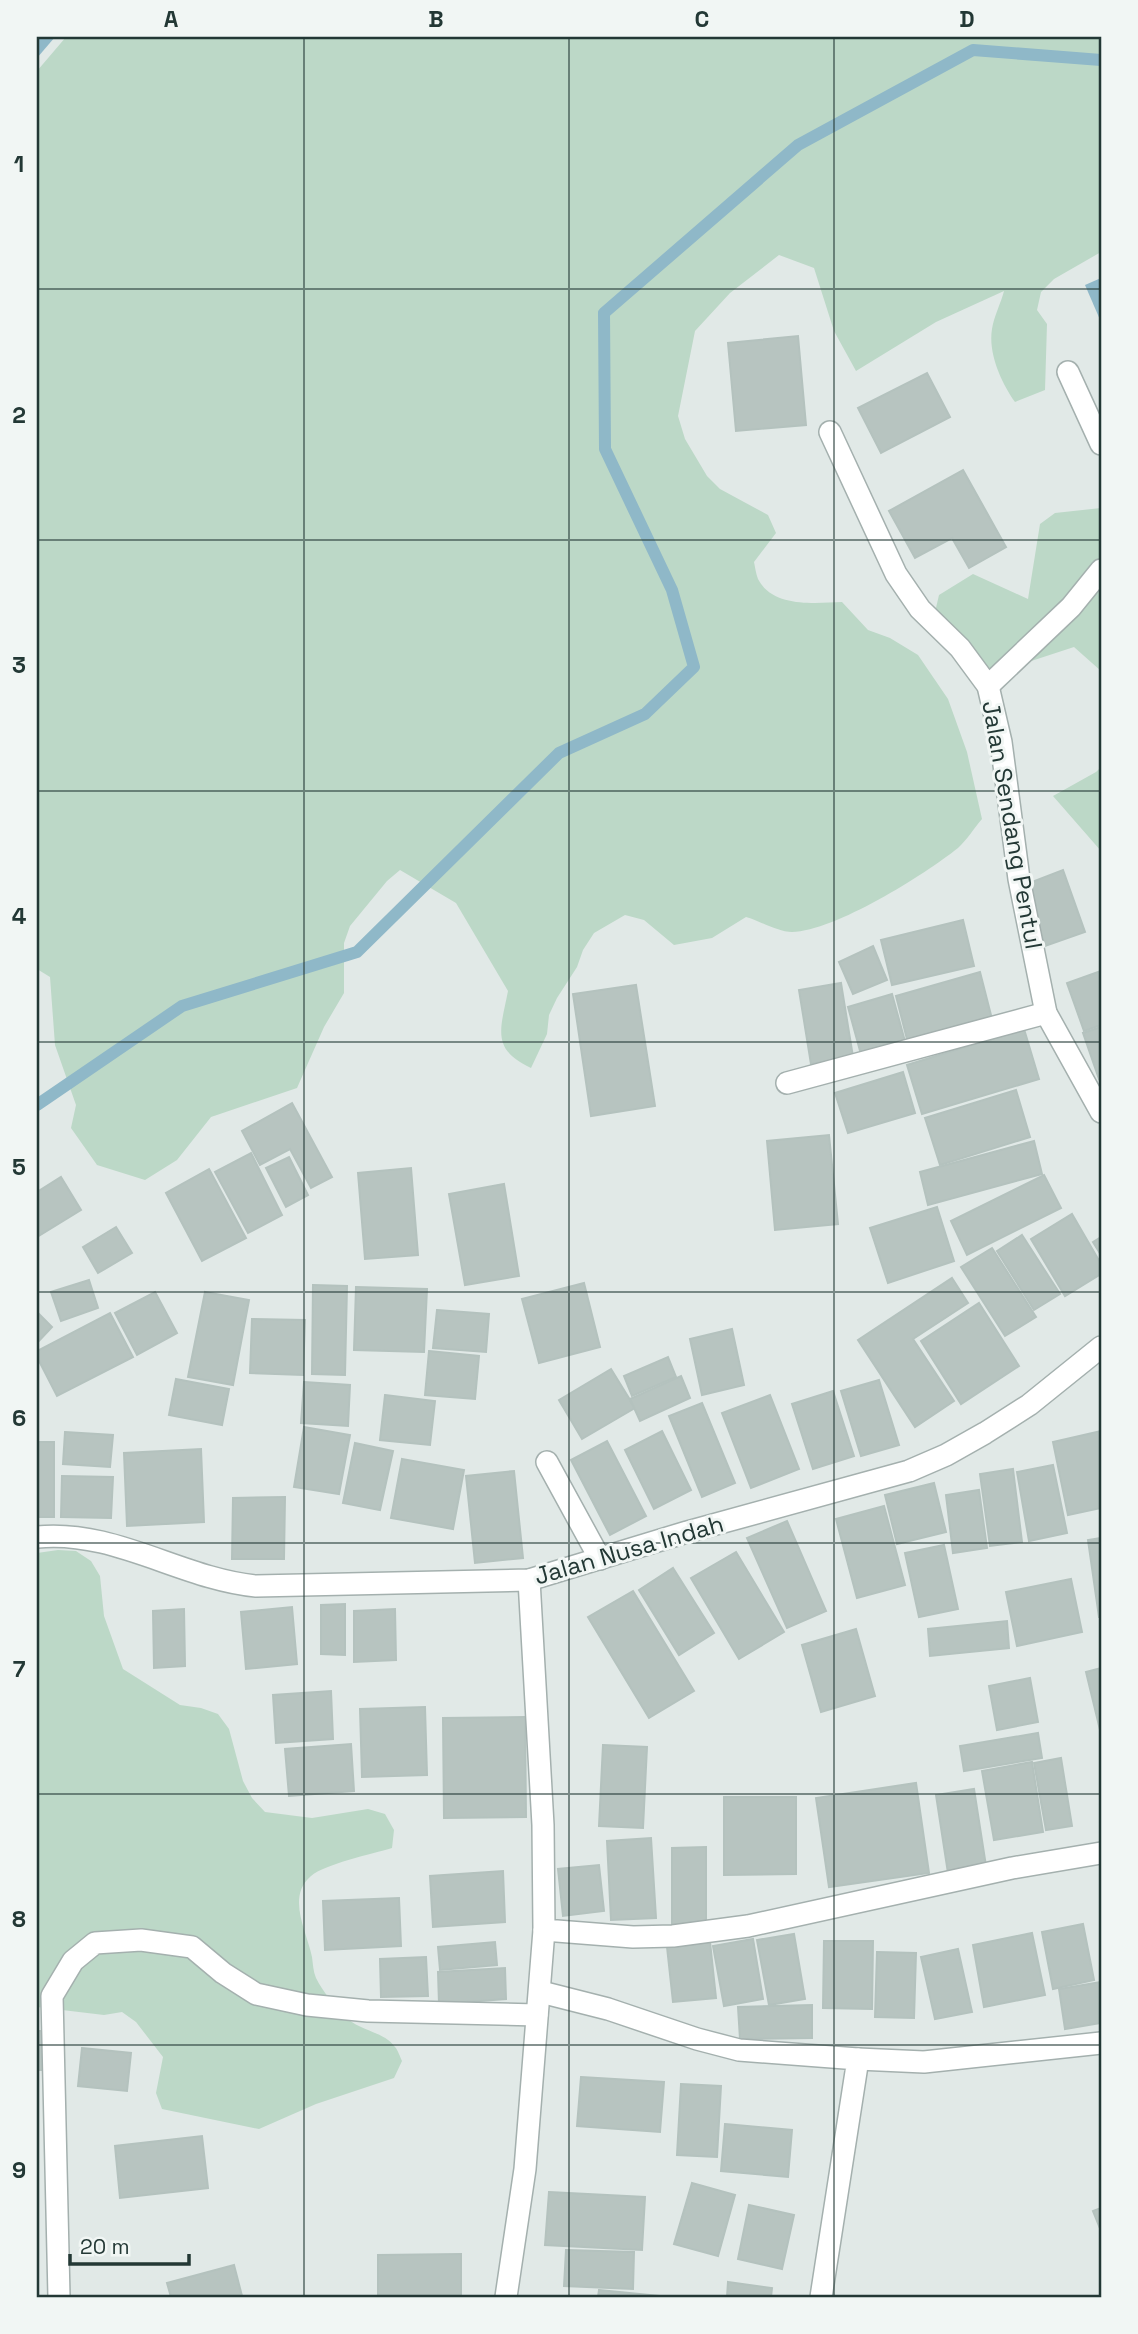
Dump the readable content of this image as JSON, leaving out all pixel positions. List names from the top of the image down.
{
  "streets": {
    "street": ["Jalan Sendang Pentul", "Jalan Nusa Indah"]
  },
  "scale_bar": "20 m",
  "grid": {
    "columns": [
      "A",
      "B",
      "C",
      "D"
    ],
    "rows": [
      "1",
      "2",
      "3",
      "4",
      "5",
      "6",
      "7",
      "8",
      "9"
    ]
  }
}
